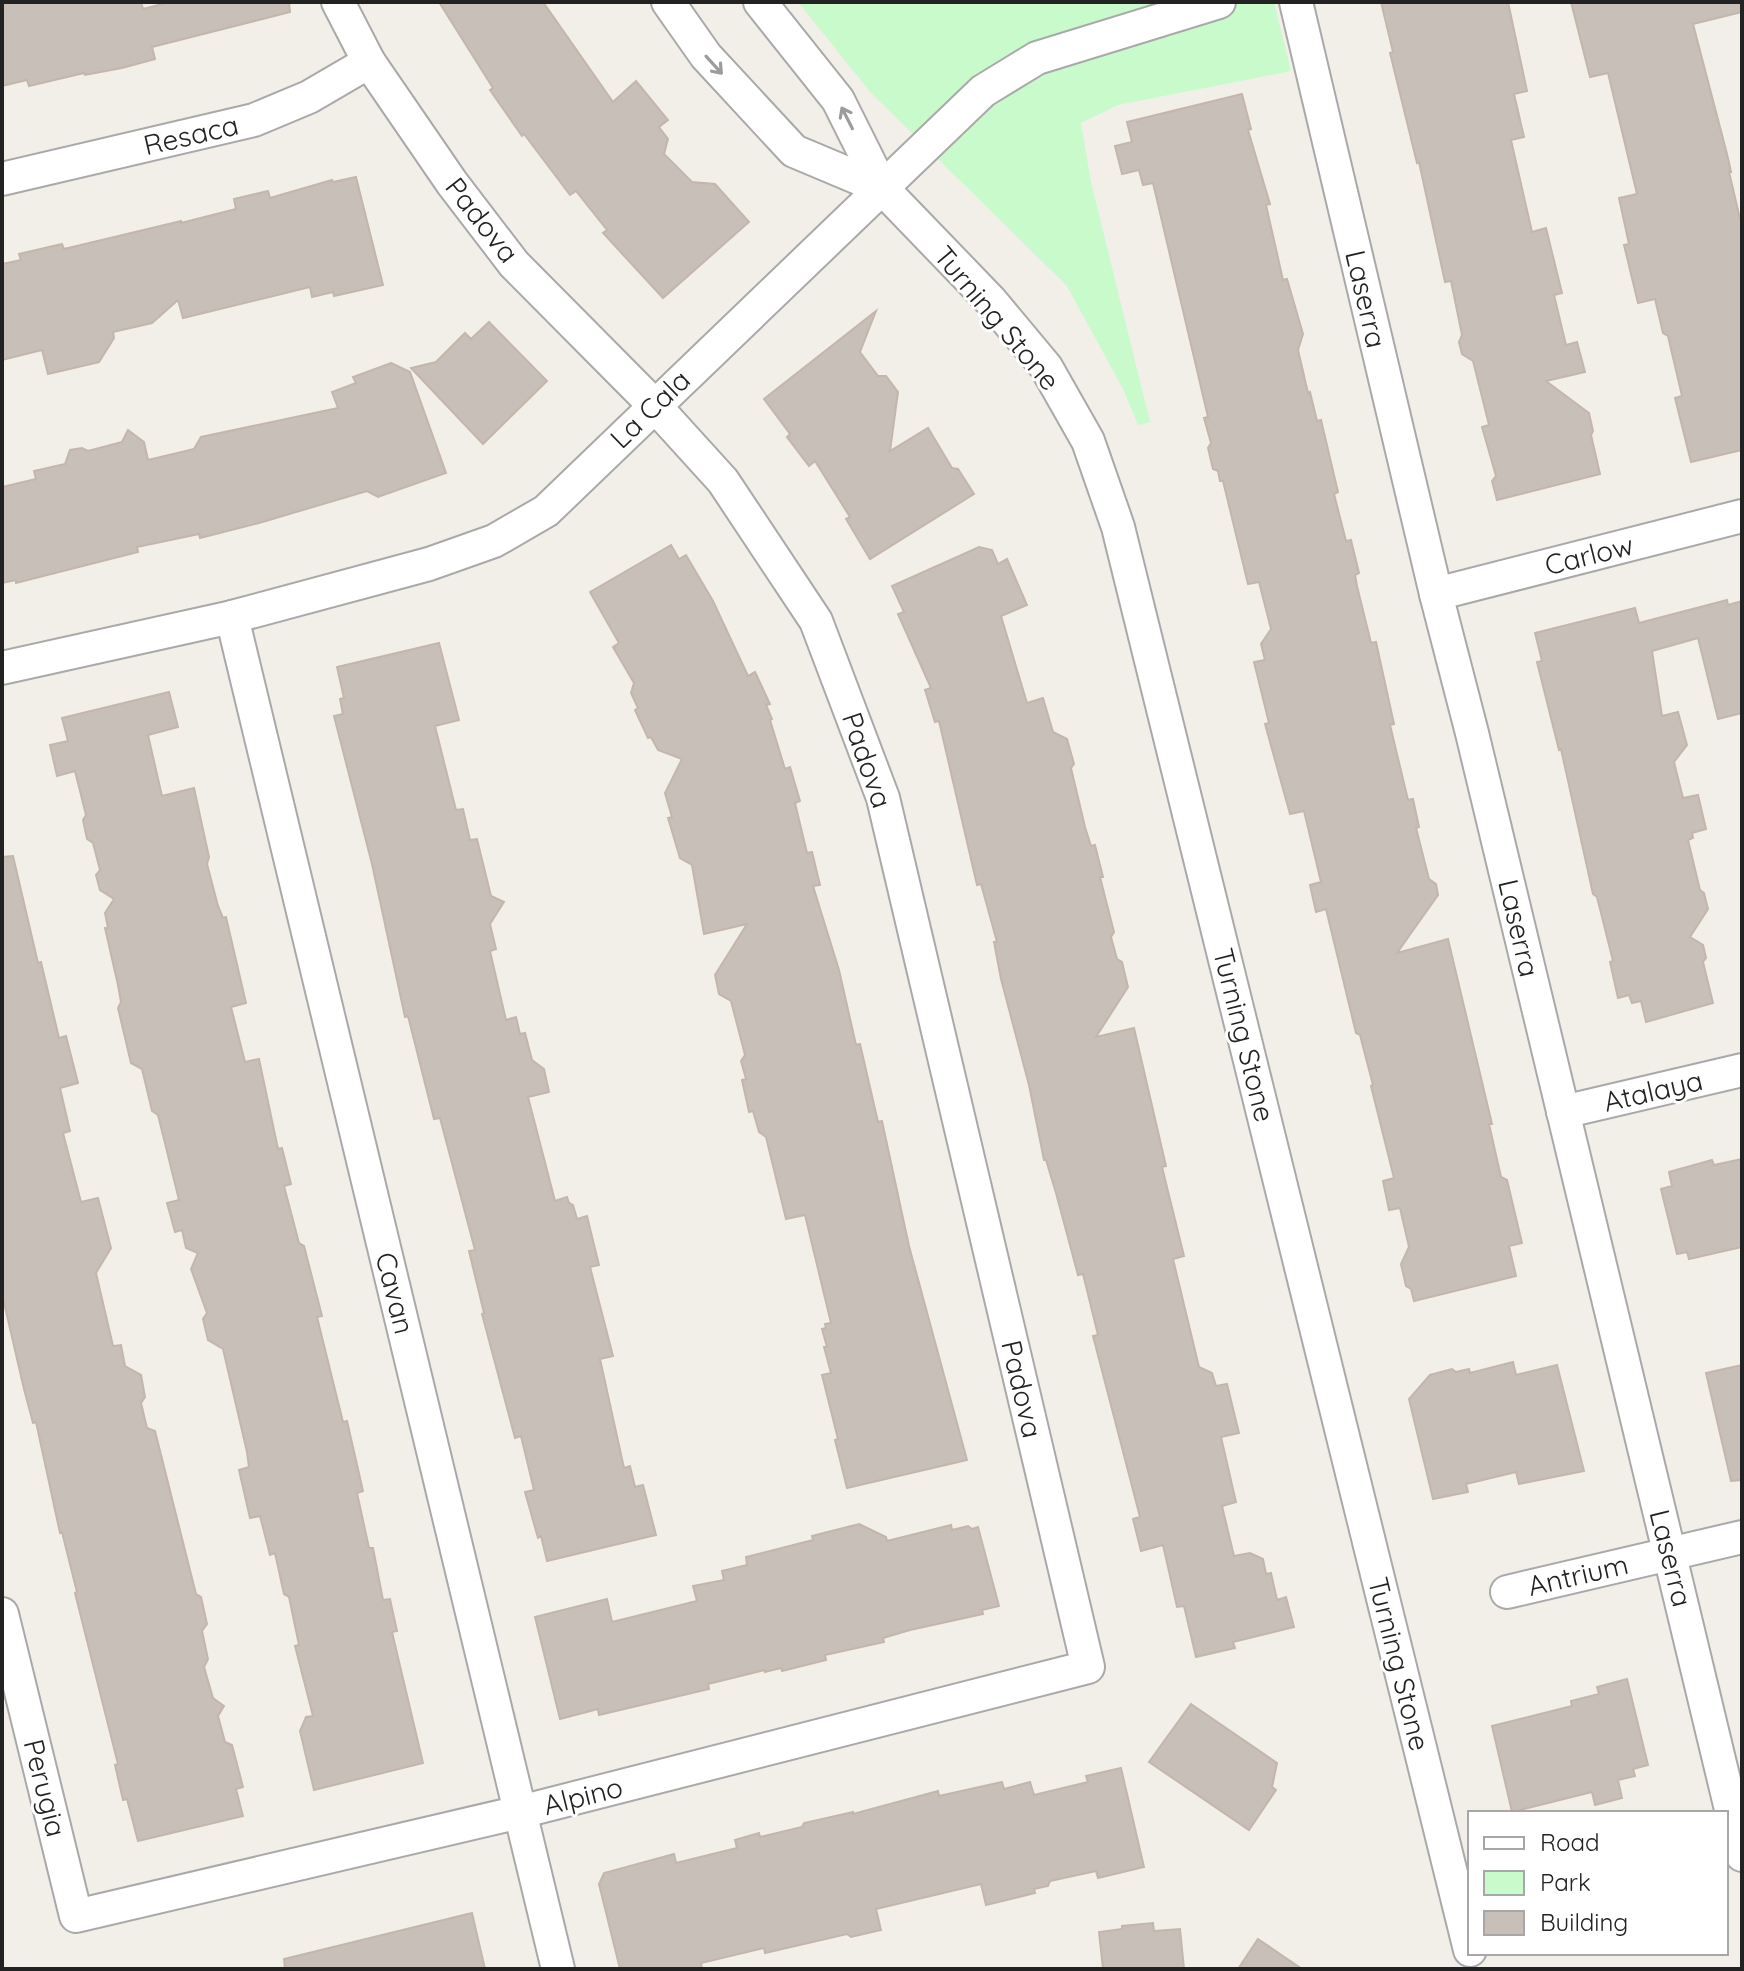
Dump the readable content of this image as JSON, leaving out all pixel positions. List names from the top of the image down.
{
  "streets": {
    "street": [
      "Resaca",
      "Padova",
      "Laserra",
      "Turning Stone",
      "La Cala",
      "Carlow",
      "Atalaya",
      "Cavan",
      "Antrium",
      "Perugia",
      "Alpino"
    ]
  },
  "crossings": [
    ["Resaca", "Padova"],
    ["Padova", "La Cala"],
    ["Padova", "Alpino"],
    ["Laserra", "Carlow"],
    ["Laserra", "Atalaya"],
    ["Laserra", "Antrium"],
    ["Turning Stone", "La Cala"],
    ["La Cala", "Cavan"],
    ["Cavan", "Alpino"],
    ["Perugia", "Alpino"]
  ],
  "legend": ["Road", "Park", "Building"]
}
